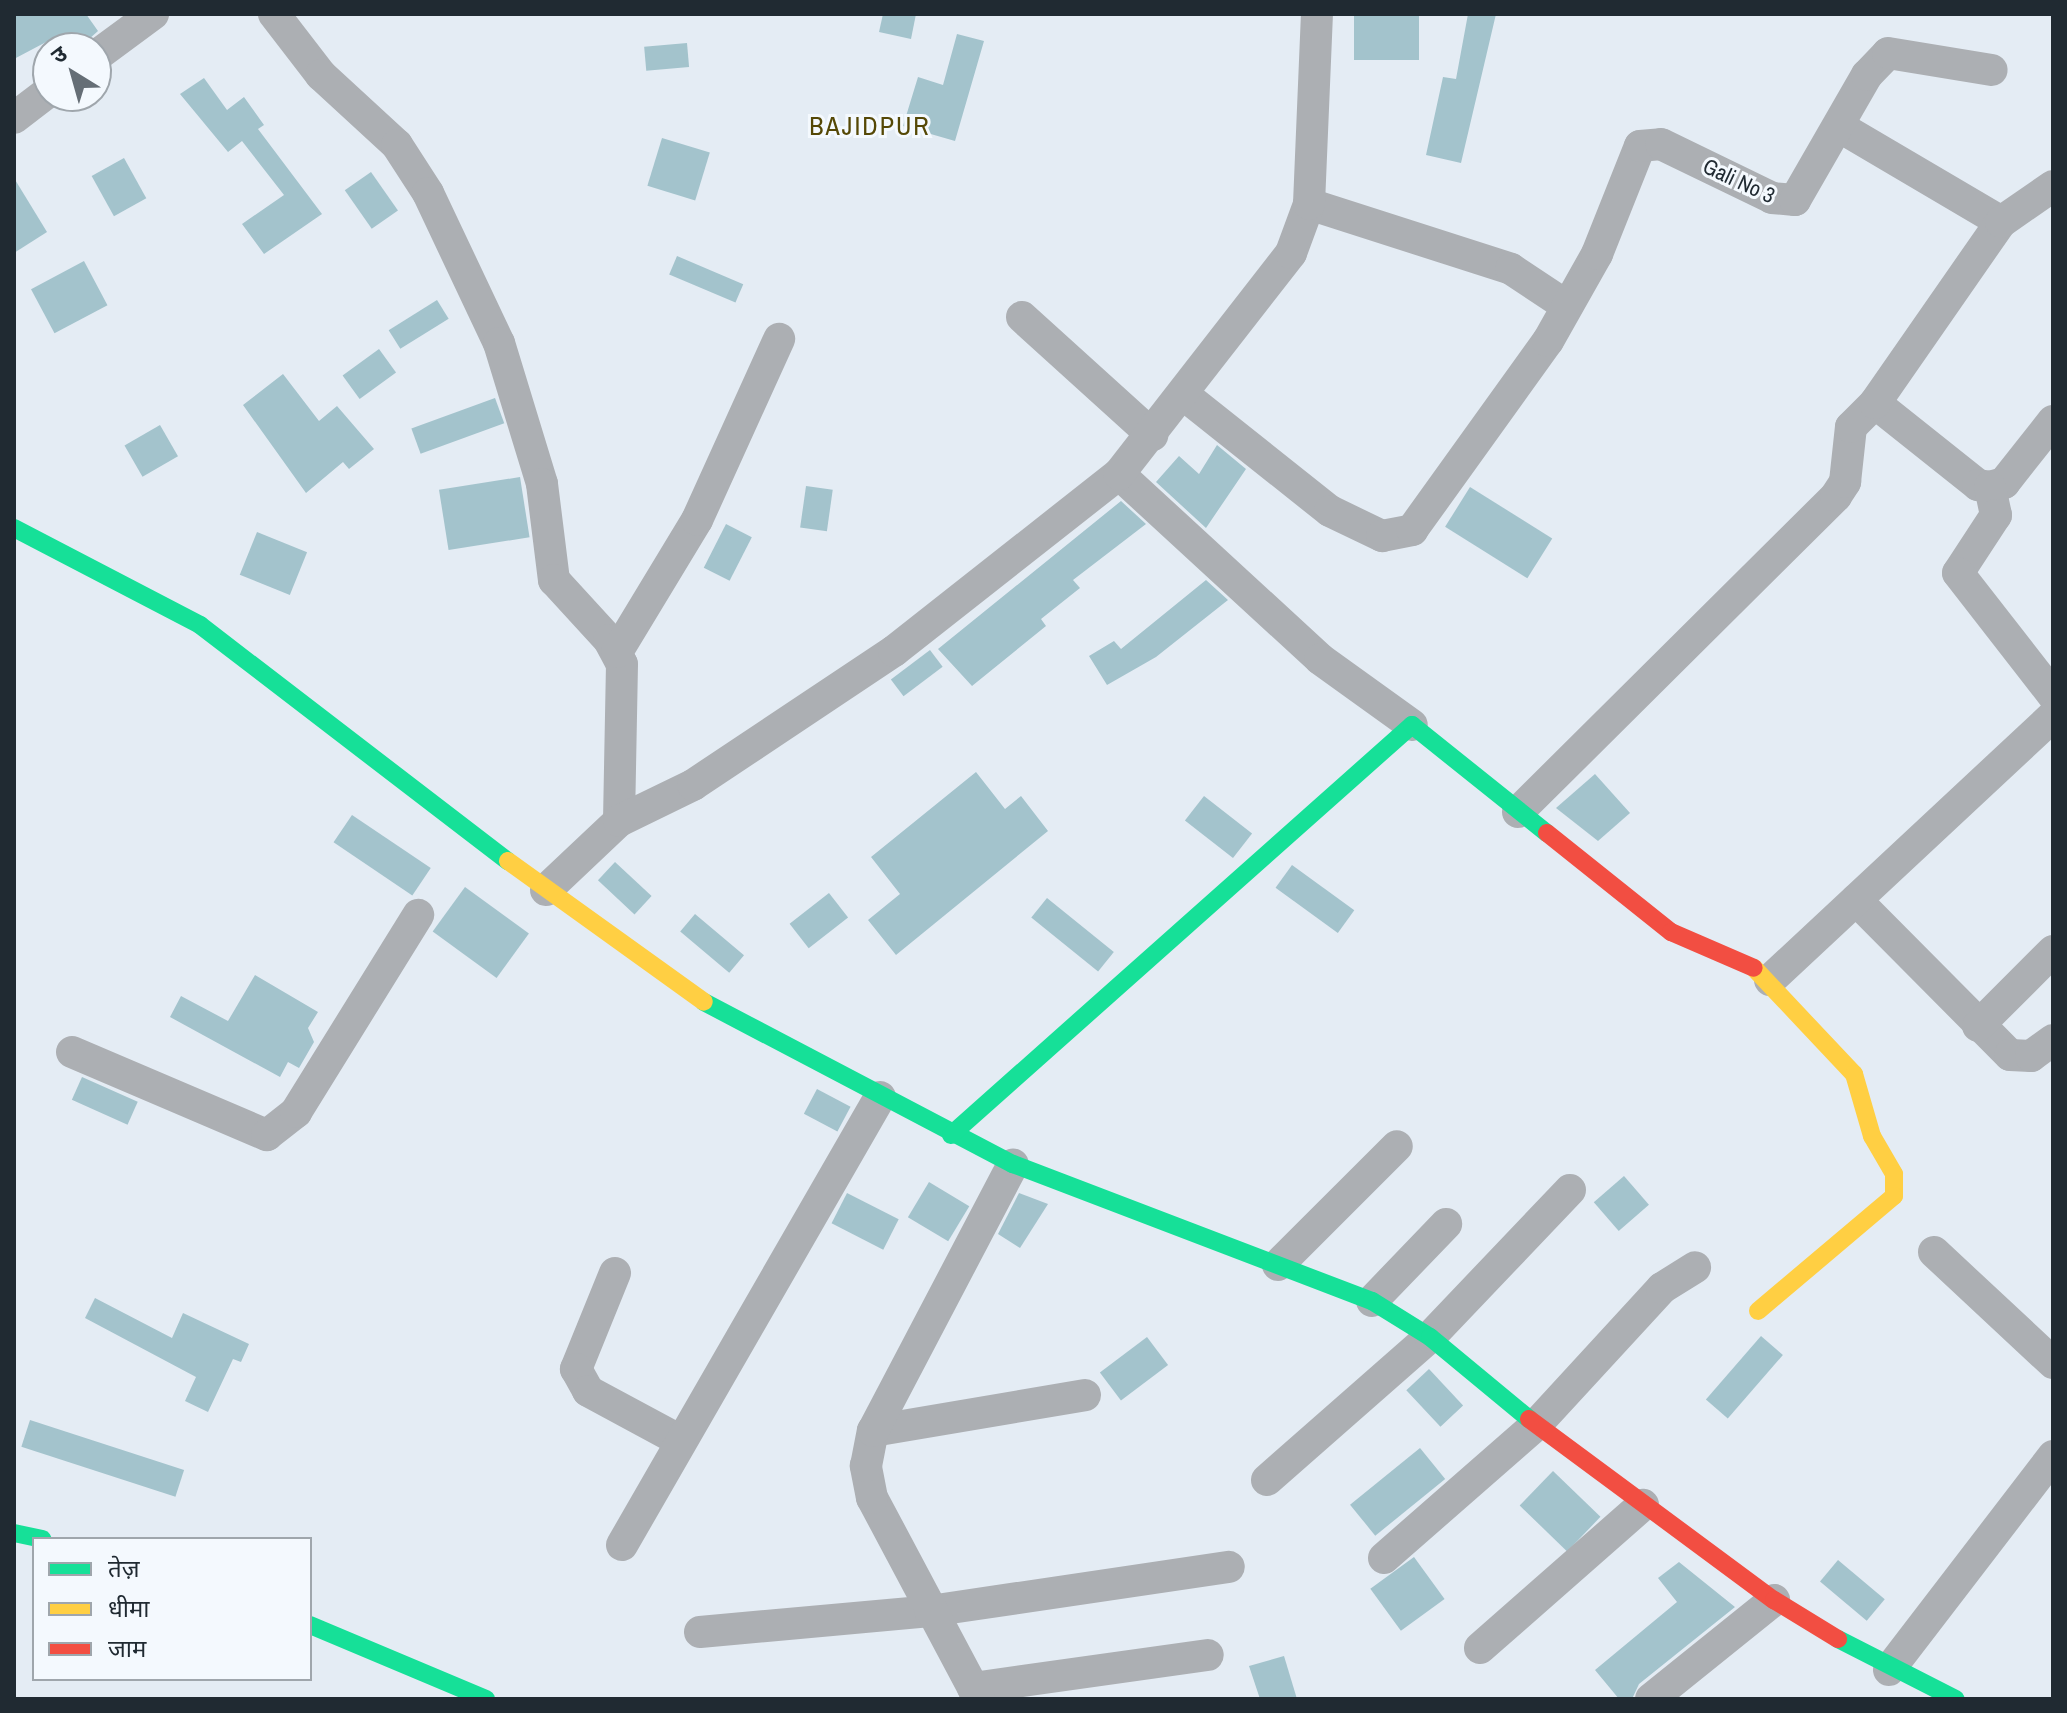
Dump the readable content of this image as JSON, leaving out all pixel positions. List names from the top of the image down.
{
  "streets": {
    "street": ["Gali No 3"]
  },
  "districts": ["BAJIDPUR"],
  "legend": ["तेज़", "धीमा", "जाम"],
  "north": "top left"
}
